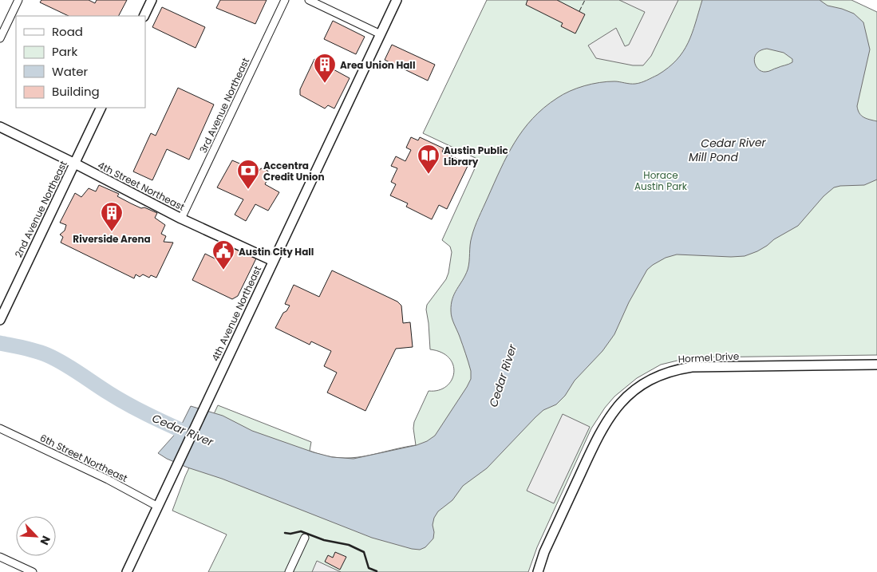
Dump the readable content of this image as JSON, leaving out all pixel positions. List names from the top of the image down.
{
  "streets": {
    "street": [
      "3rd Avenue Northeast",
      "4th Street Northeast",
      "2nd Avenue Northeast",
      "4th Avenue Northeast",
      "Hormel Drive",
      "6th Street Northeast"
    ]
  },
  "crossings": [
    ["3rd Avenue Northeast", "4th Street Northeast"],
    ["4th Street Northeast", "2nd Avenue Northeast"],
    ["4th Street Northeast", "4th Avenue Northeast"],
    ["4th Avenue Northeast", "6th Street Northeast"]
  ],
  "water": ["Cedar River", "Mill Pond"],
  "parks": ["Horace Austin Park"],
  "places": {
    "building": ["Area Union Hall", "Riverside Arena"],
    "library": ["Austin Public Library"],
    "bank": ["Accentra Credit Union"],
    "public building": ["Austin City Hall"]
  },
  "legend": [
    "Road",
    "Park",
    "Water",
    "Building"
  ],
  "north": "bottom right"
}
